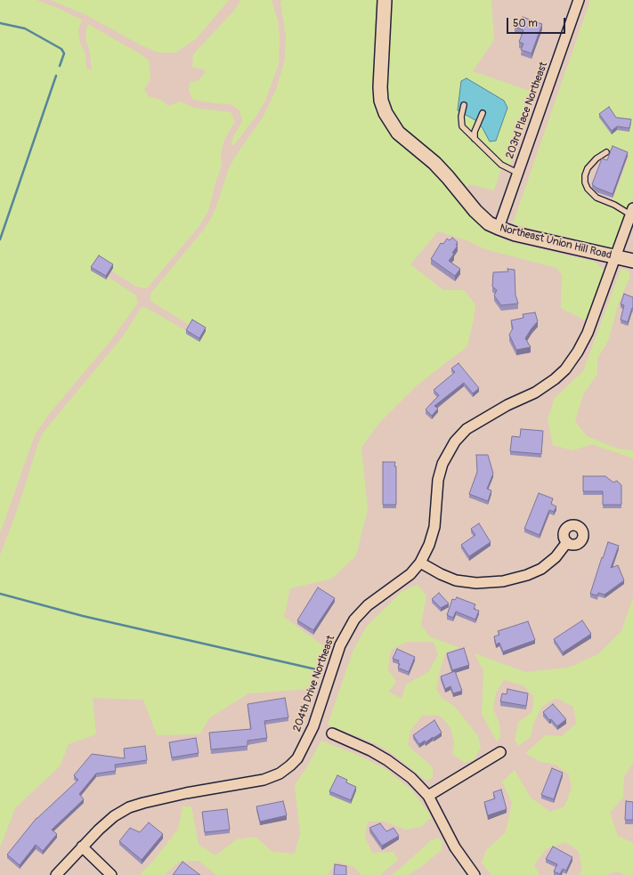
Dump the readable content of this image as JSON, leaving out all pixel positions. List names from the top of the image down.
{
  "streets": {
    "street": ["203rd Place Northeast", "Northeast Union Hill Road", "204th Drive Northeast"]
  },
  "crossings": [
    ["203rd Place Northeast", "Northeast Union Hill Road"],
    ["Northeast Union Hill Road", "204th Drive Northeast"]
  ],
  "scale_bar": "50 m"
}
